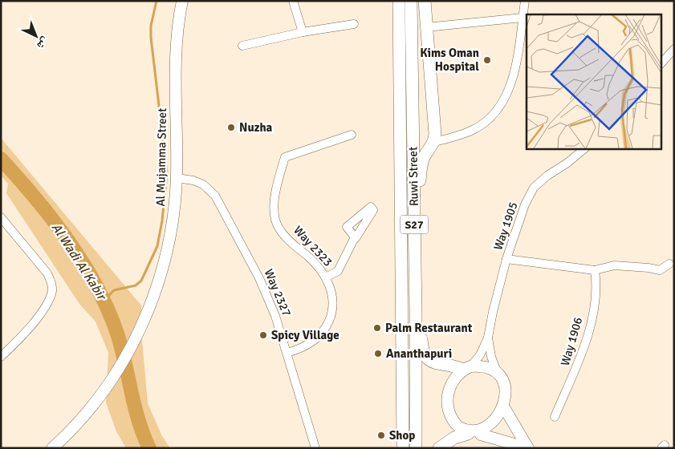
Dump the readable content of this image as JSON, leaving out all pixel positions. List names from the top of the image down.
{
  "streets": {
    "main road": ["Ruwi Street", "S27"],
    "street": [
      "Al Mujamma Street",
      "Way 1905",
      "Way 2323",
      "Way 2327",
      "Way 1906"
    ]
  },
  "crossings": [
    ["Al Mujamma Street", "Way 2327"],
    ["Way 2323", "Way 2327"]
  ],
  "water": ["Al Wadi Al Kabir"],
  "places": [
    "Kims Oman Hospital",
    "Nuzha",
    "Palm Restaurant",
    "Spicy Village",
    "Ananthapuri",
    "Shop"
  ],
  "north": "bottom right"
}
